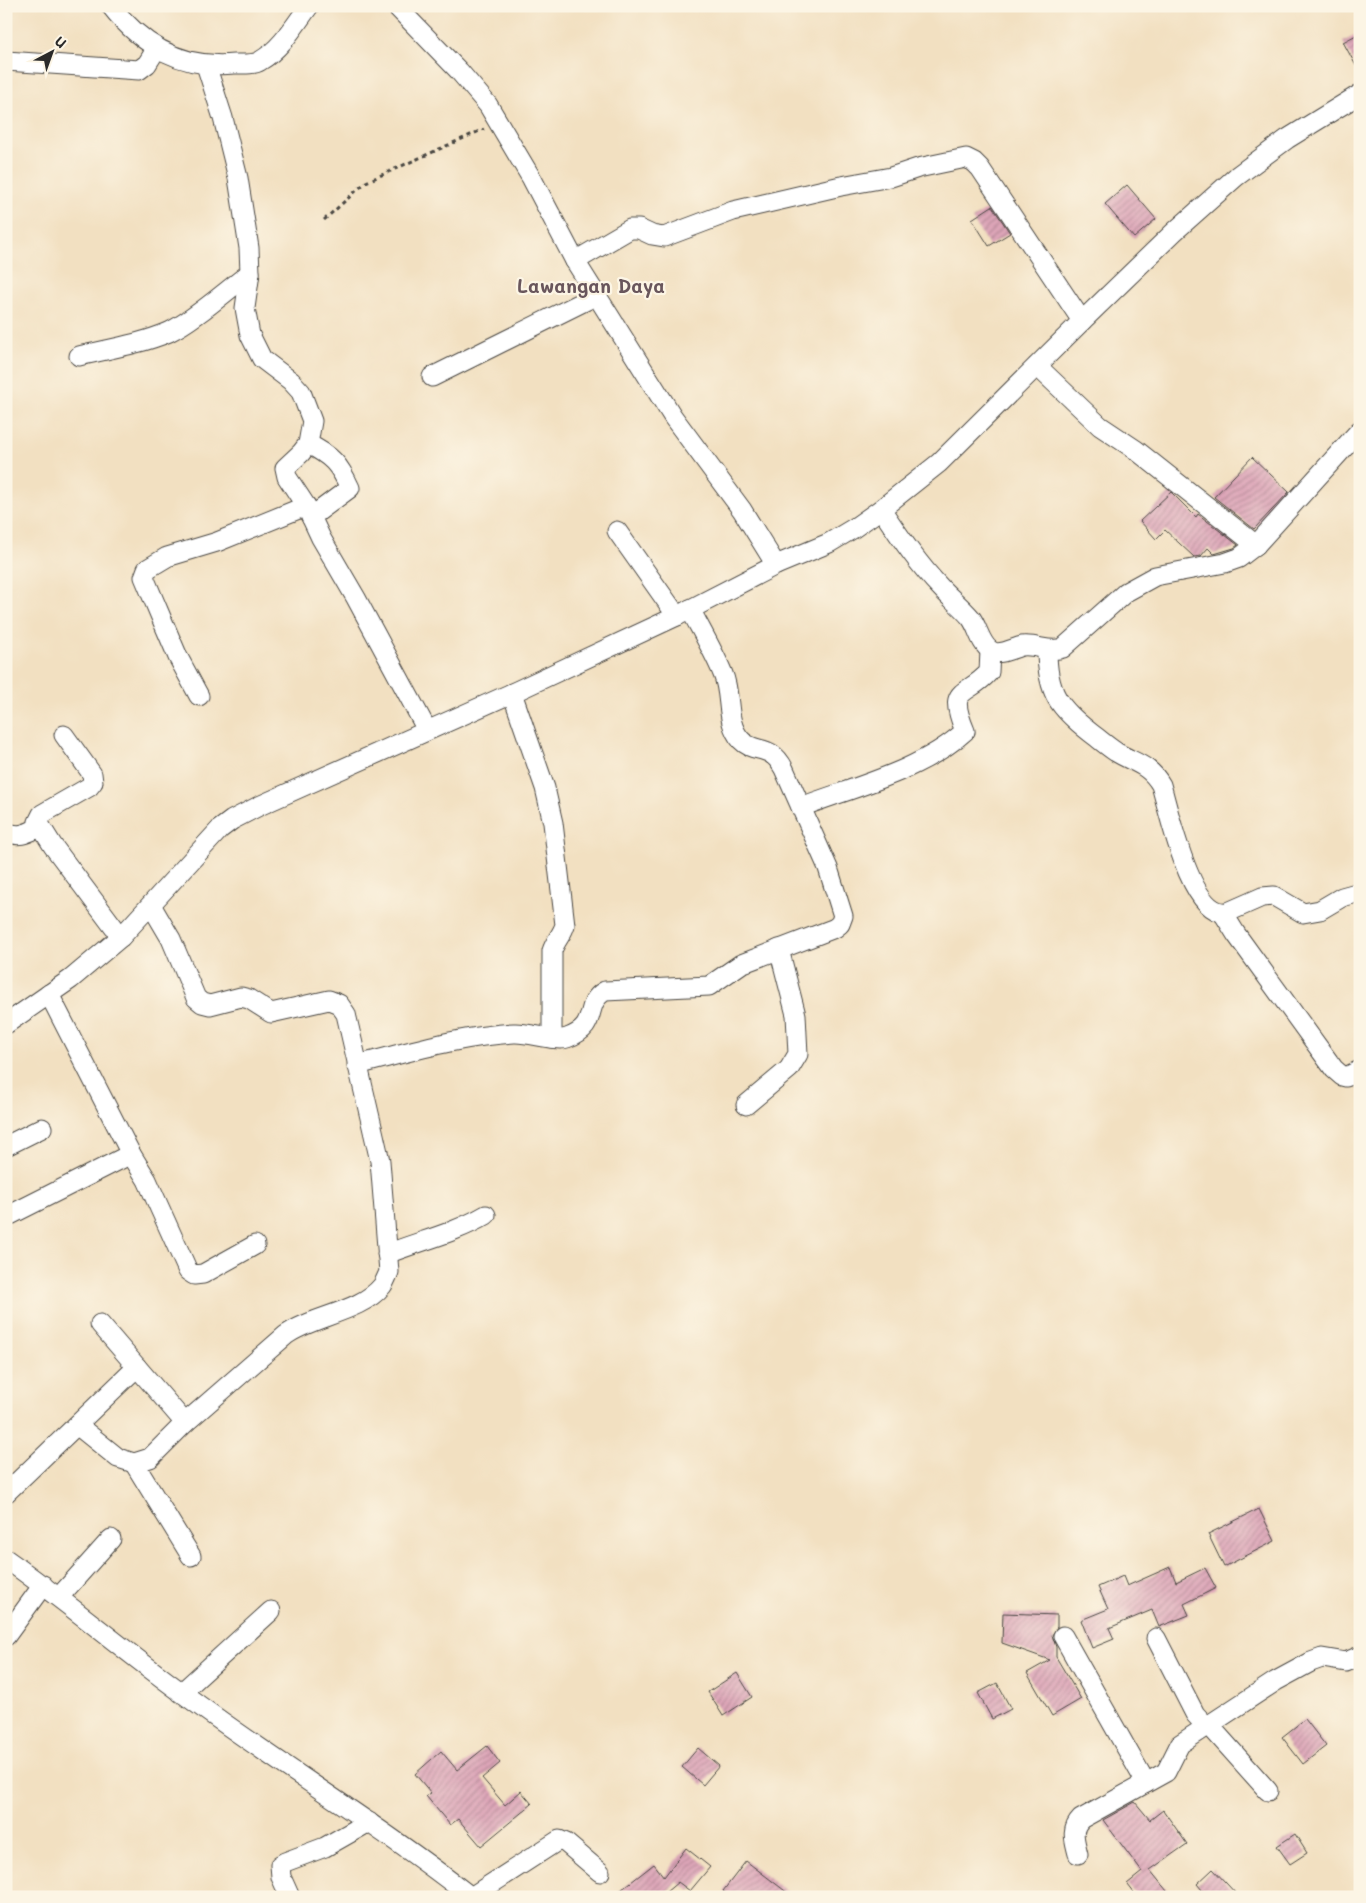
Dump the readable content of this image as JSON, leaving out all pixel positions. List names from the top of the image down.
{
  "districts": ["Lawangan Daya"],
  "north": "top right"
}
